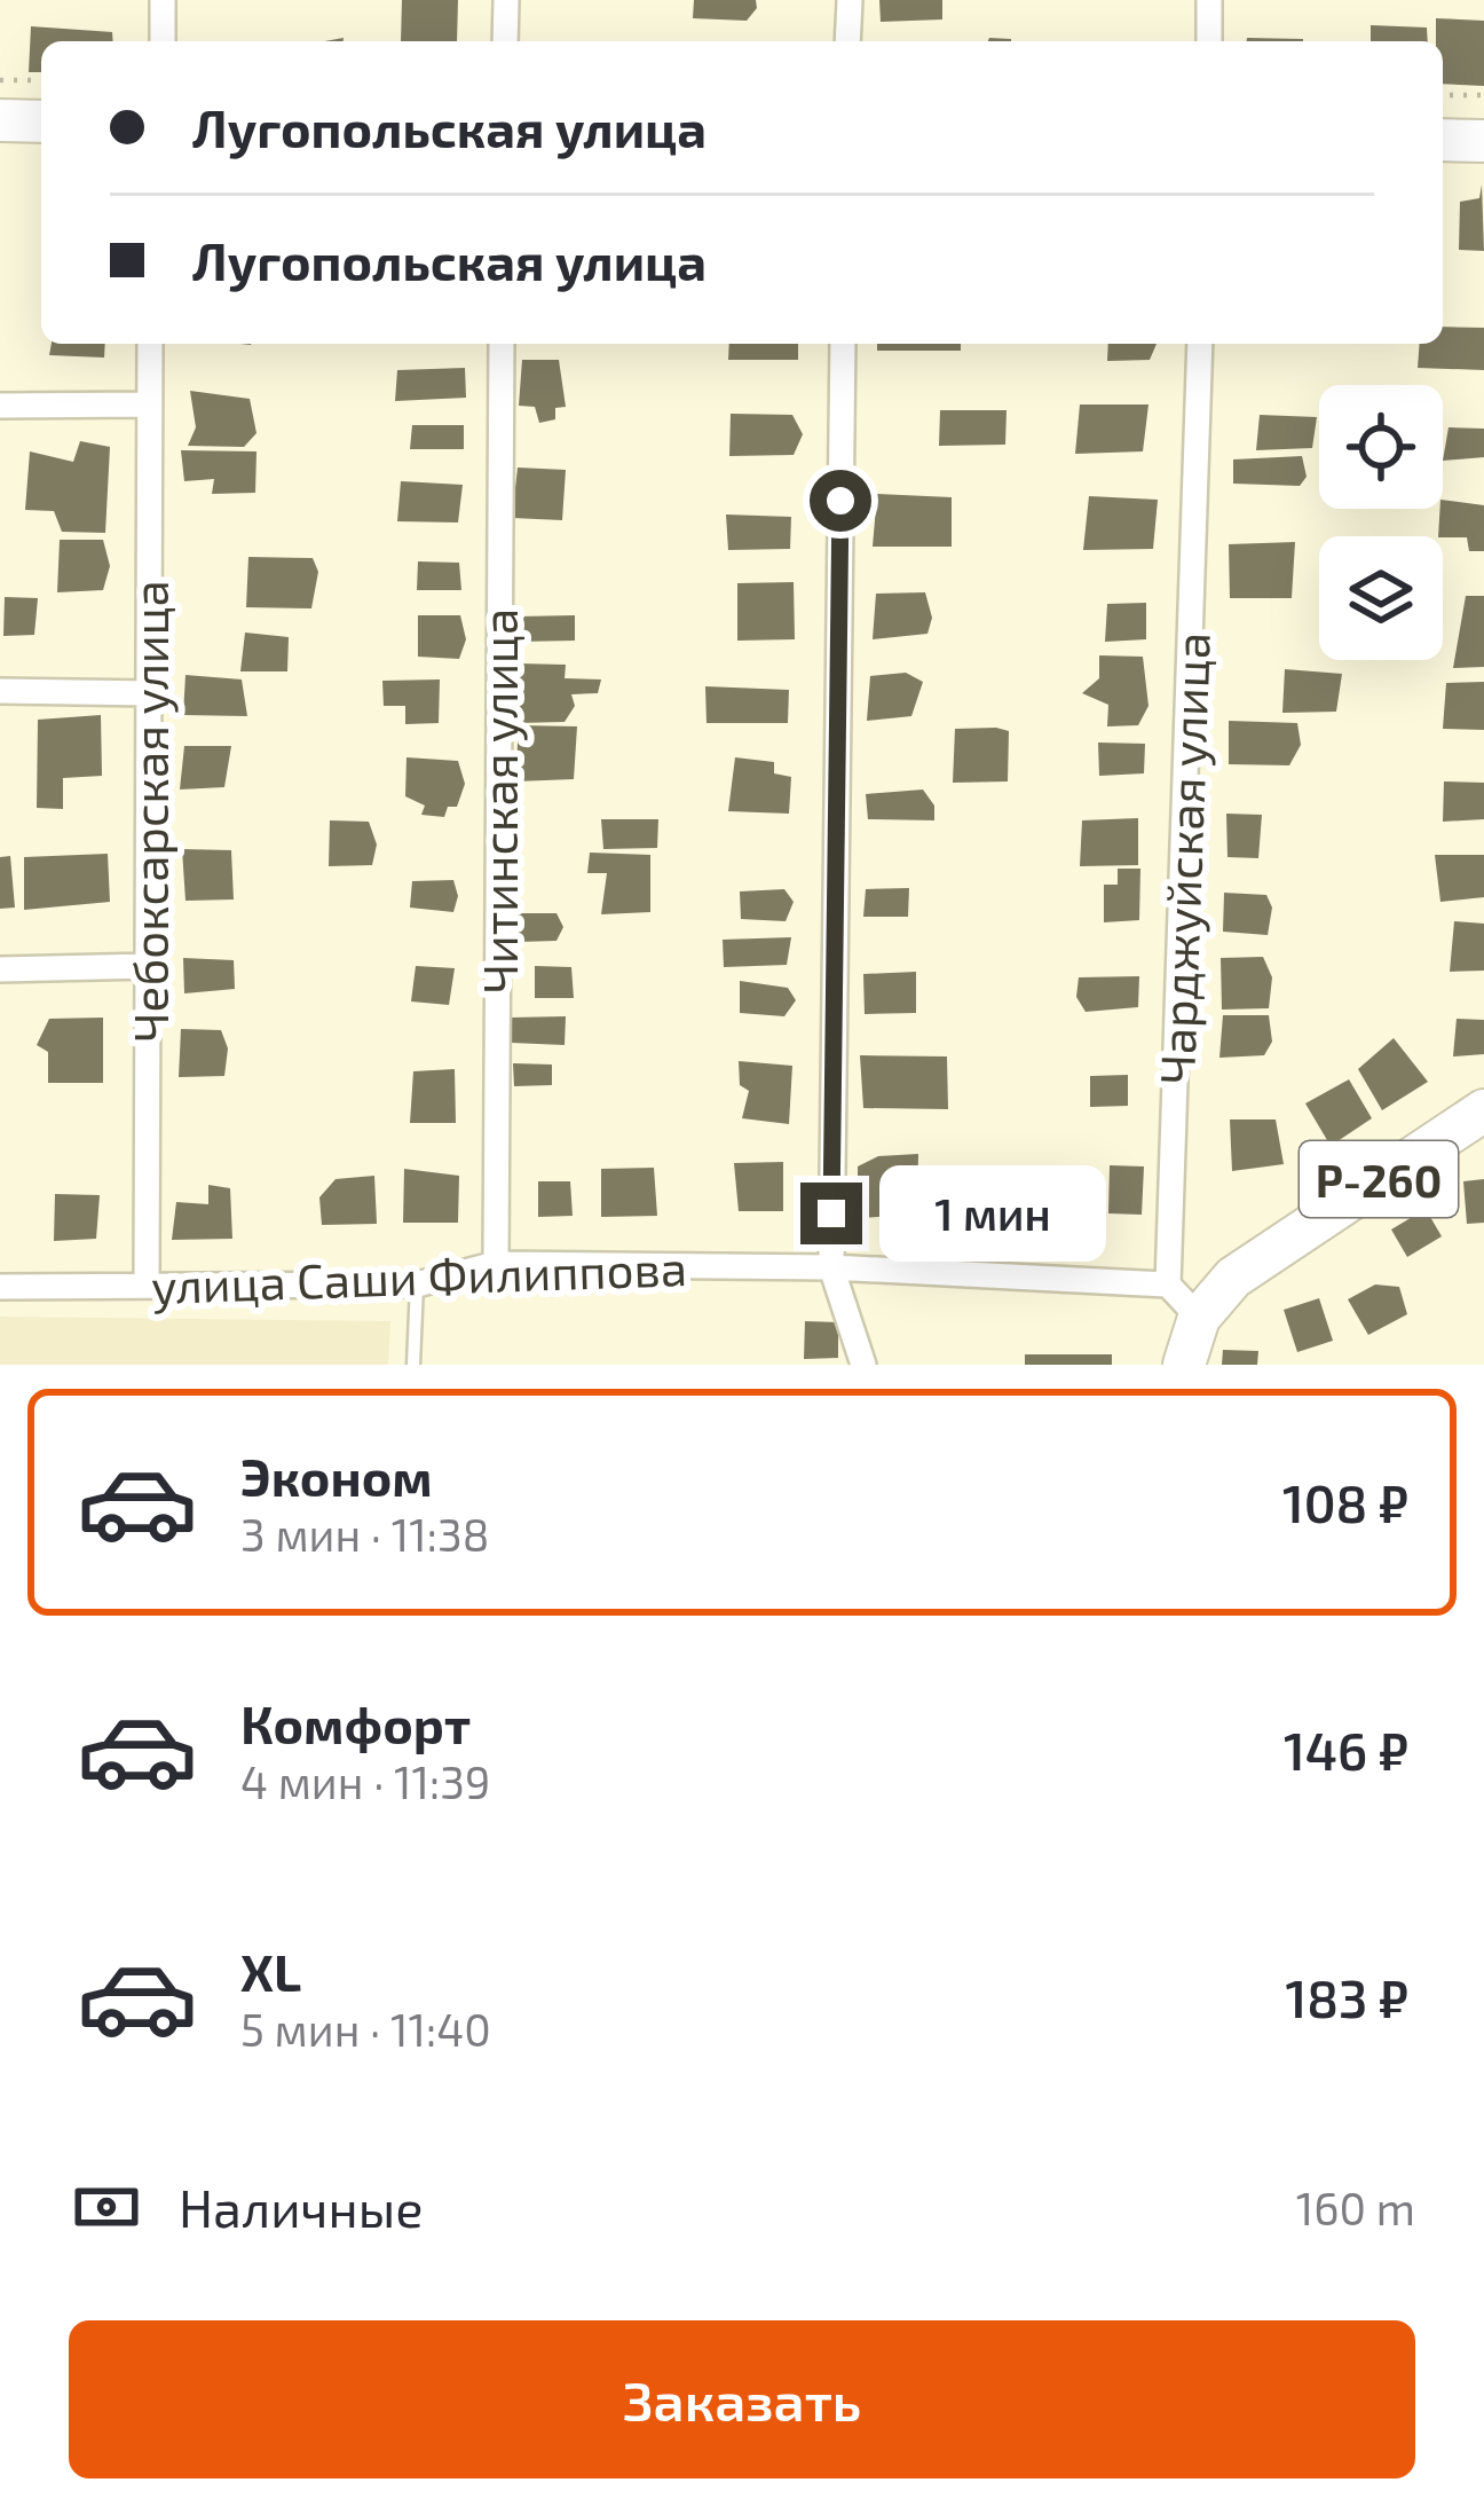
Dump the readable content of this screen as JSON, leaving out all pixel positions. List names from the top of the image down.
{
  "streets": {
    "highway": ["Р-260"],
    "street": [
      "Читинская улица",
      "Чебоксарская улица",
      "Чарджуйская улица",
      "улица Саши Филиппова"
    ]
  },
  "crossings": [
    ["Читинская улица", "улица Саши Филиппова"],
    ["Чебоксарская улица", "улица Саши Филиппова"],
    ["Чарджуйская улица", "улица Саши Филиппова"]
  ],
  "page": {
    "banner": ["Лугопольская улица", "Лугопольская улица"],
    "bubble": "1 мин",
    "list": [
      {
        "name": "Эконом",
        "note": "3 мин · 11:38",
        "value": "108 ₽"
      },
      {
        "name": "Комфорт",
        "note": "4 мин · 11:39",
        "value": "146 ₽"
      },
      {
        "name": "XL",
        "note": "5 мин · 11:40",
        "value": "183 ₽"
      }
    ],
    "pay": ["Наличные", "160 m"],
    "buttons": "Заказать"
  }
}
